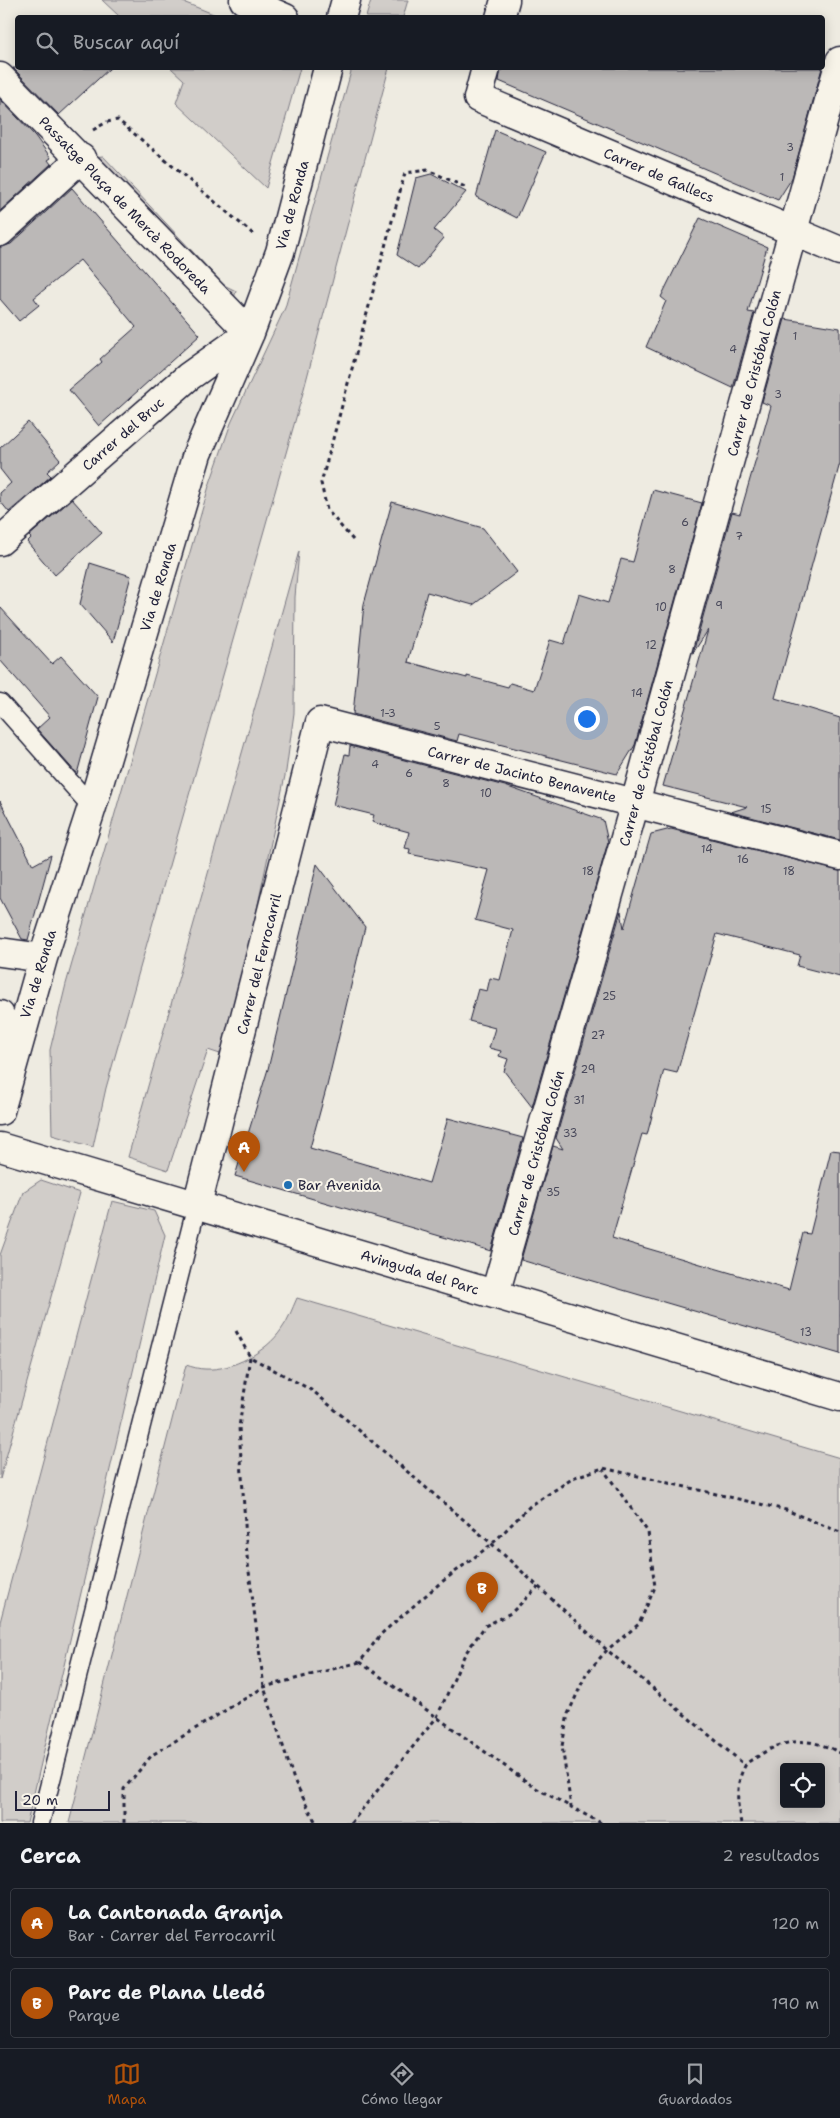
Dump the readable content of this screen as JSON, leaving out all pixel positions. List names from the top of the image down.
{
  "streets": {
    "street": [
      "Carrer de Gallecs",
      "Passatge Plaça de Mercè Rodoreda",
      "Via de Ronda",
      "Carrer de Cristóbal Colón",
      "Carrer del Bruc",
      "Carrer de Jacinto Benavente",
      "Carrer del Ferrocarril",
      "Avinguda del Parc"
    ]
  },
  "crossings": [
    ["Carrer de Gallecs", "Carrer de Cristóbal Colón"],
    ["Passatge Plaça de Mercè Rodoreda", "Via de Ronda"],
    ["Passatge Plaça de Mercè Rodoreda", "Carrer del Bruc"],
    ["Via de Ronda", "Carrer del Bruc"],
    ["Carrer de Cristóbal Colón", "Carrer de Jacinto Benavente"],
    ["Carrer de Cristóbal Colón", "Avinguda del Parc"],
    ["Carrer de Jacinto Benavente", "Carrer del Ferrocarril"],
    ["Carrer del Ferrocarril", "Avinguda del Parc"]
  ],
  "places": ["Bar Avenida"],
  "house_numbers": [
    "3",
    "1",
    "1",
    "4",
    "3",
    "6",
    "7",
    "8",
    "9",
    "10",
    "12",
    "14",
    "1-3",
    "5",
    "4",
    "6",
    "8",
    "10",
    "15",
    "14",
    "16",
    "18",
    "18",
    "25",
    "27",
    "29",
    "31",
    "33",
    "35",
    "13"
  ],
  "scale_bar": "20 m",
  "page": {
    "search": "Buscar aquí",
    "pins": ["A", "B"],
    "scale": "20 m",
    "heading": ["Cerca", "2 resultados"],
    "list": [
      {
        "mark": "A",
        "name": "La Cantonada Granja",
        "note": "Bar · Carrer del Ferrocarril",
        "value": "120 m"
      },
      {
        "mark": "B",
        "name": "Parc de Plana Lledó",
        "note": "Parque",
        "value": "190 m"
      }
    ],
    "nav": ["Mapa", "Cómo llegar", "Guardados"]
  }
}
